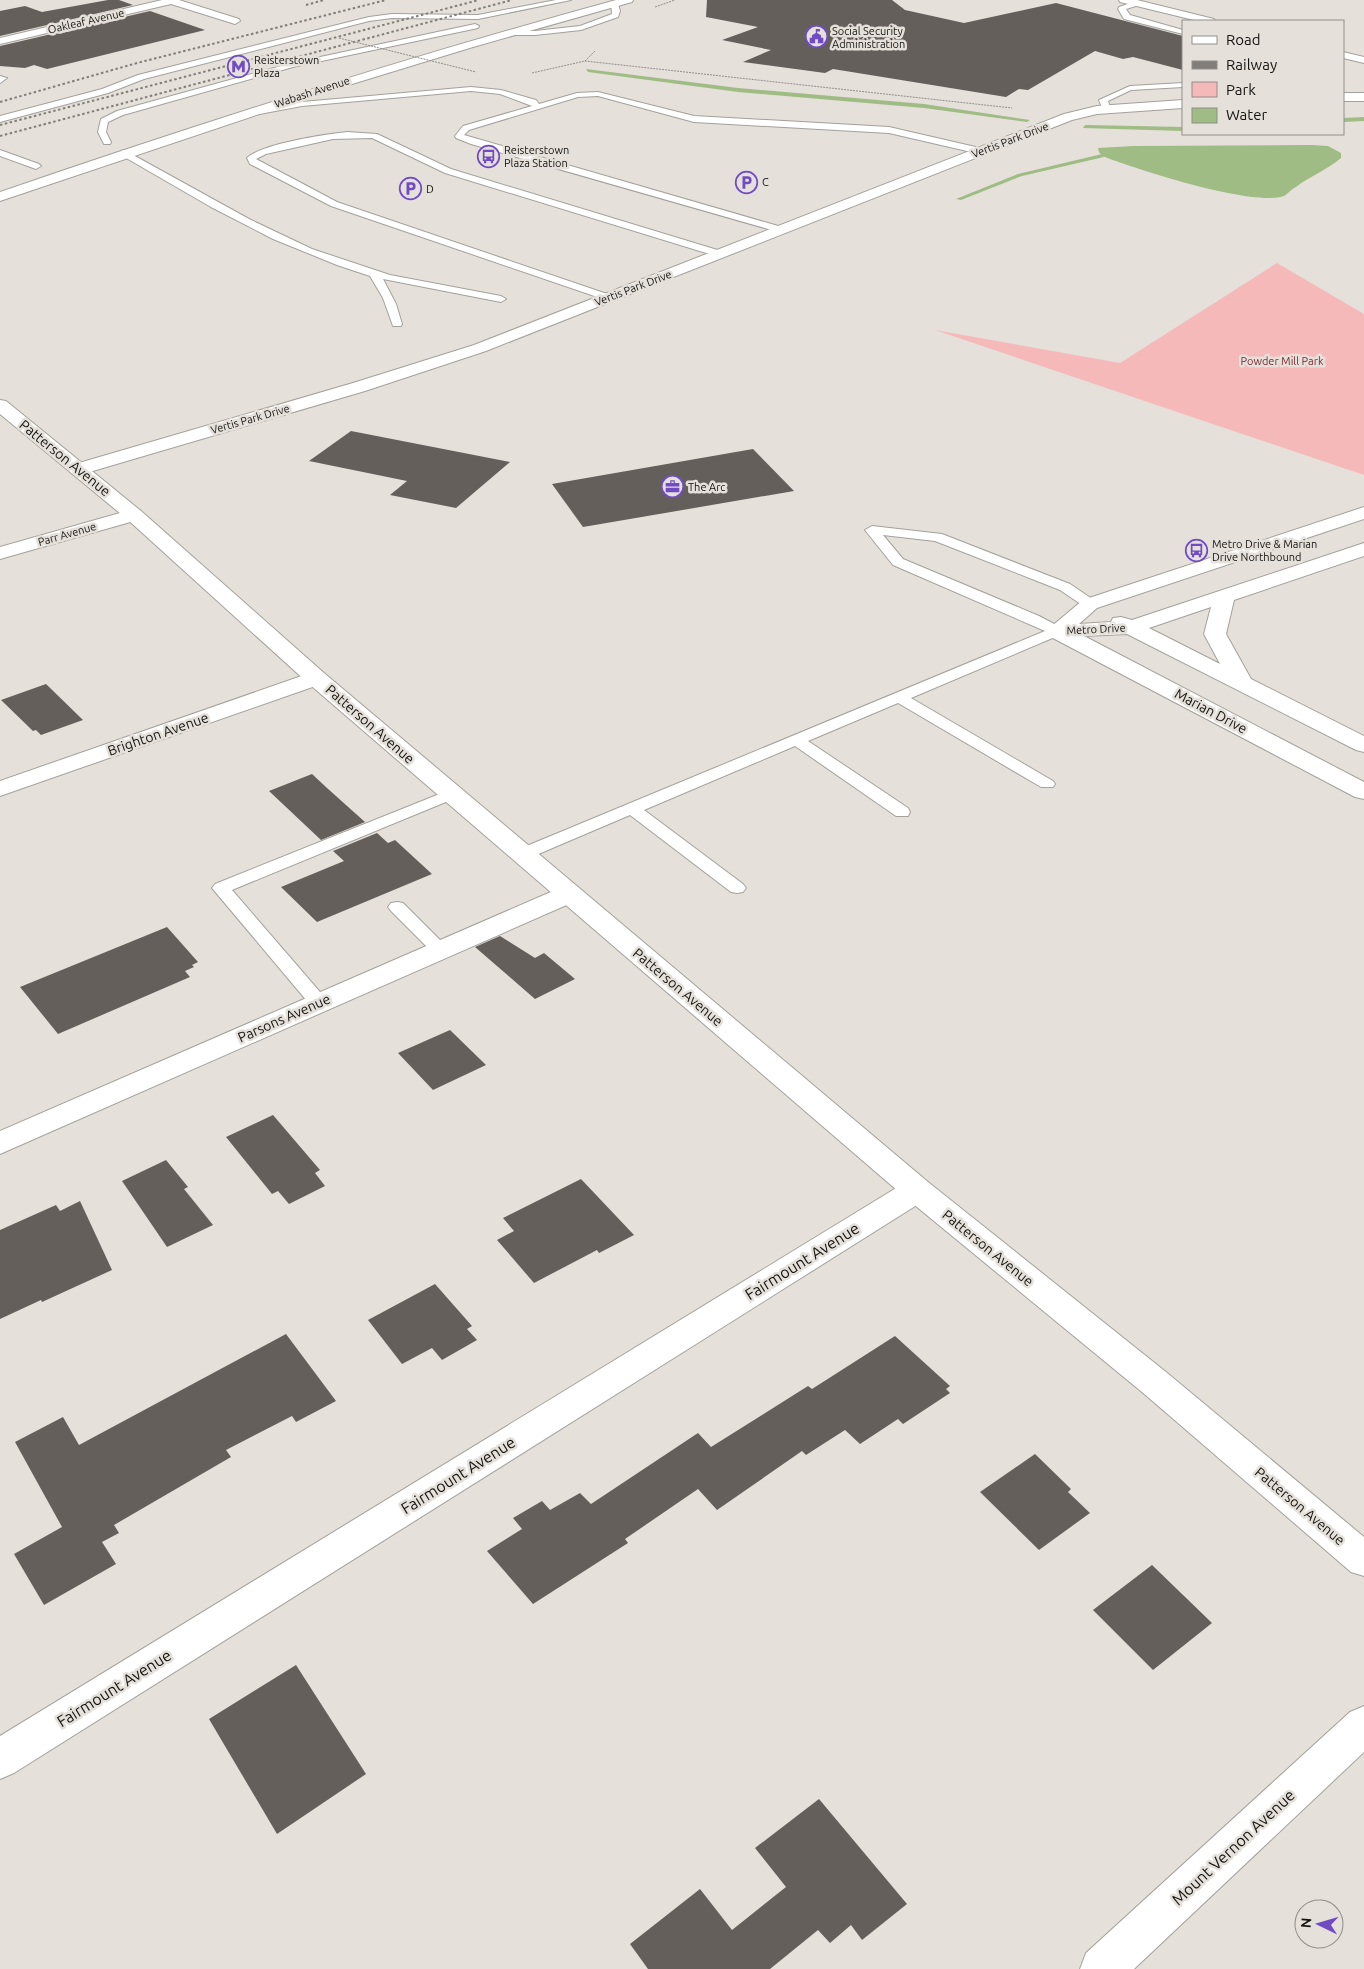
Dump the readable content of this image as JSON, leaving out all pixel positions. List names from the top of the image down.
{
  "streets": {
    "street": [
      "Oakleaf Avenue",
      "Wabash Avenue",
      "Vertis Park Drive",
      "Patterson Avenue",
      "Parr Avenue",
      "Metro Drive",
      "Marian Drive",
      "Brighton Avenue",
      "Parsons Avenue",
      "Fairmount Avenue",
      "Mount Vernon Avenue"
    ]
  },
  "crossings": [
    ["Vertis Park Drive", "Patterson Avenue"],
    ["Patterson Avenue", "Parr Avenue"],
    ["Patterson Avenue", "Brighton Avenue"],
    ["Patterson Avenue", "Parsons Avenue"],
    ["Patterson Avenue", "Fairmount Avenue"],
    ["Metro Drive", "Marian Drive"]
  ],
  "parks": ["Powder Mill Park"],
  "places": {
    "public building": ["Social Security Administration"],
    "metro station": ["Reisterstown Plaza"],
    "bus stop": ["Reisterstown Plaza Station", "Metro Drive & Marian Drive Northbound"],
    "parking": ["C", "D"],
    "office": ["The Arc"]
  },
  "legend": [
    "Road",
    "Railway",
    "Park",
    "Water"
  ],
  "north": "left"
}
